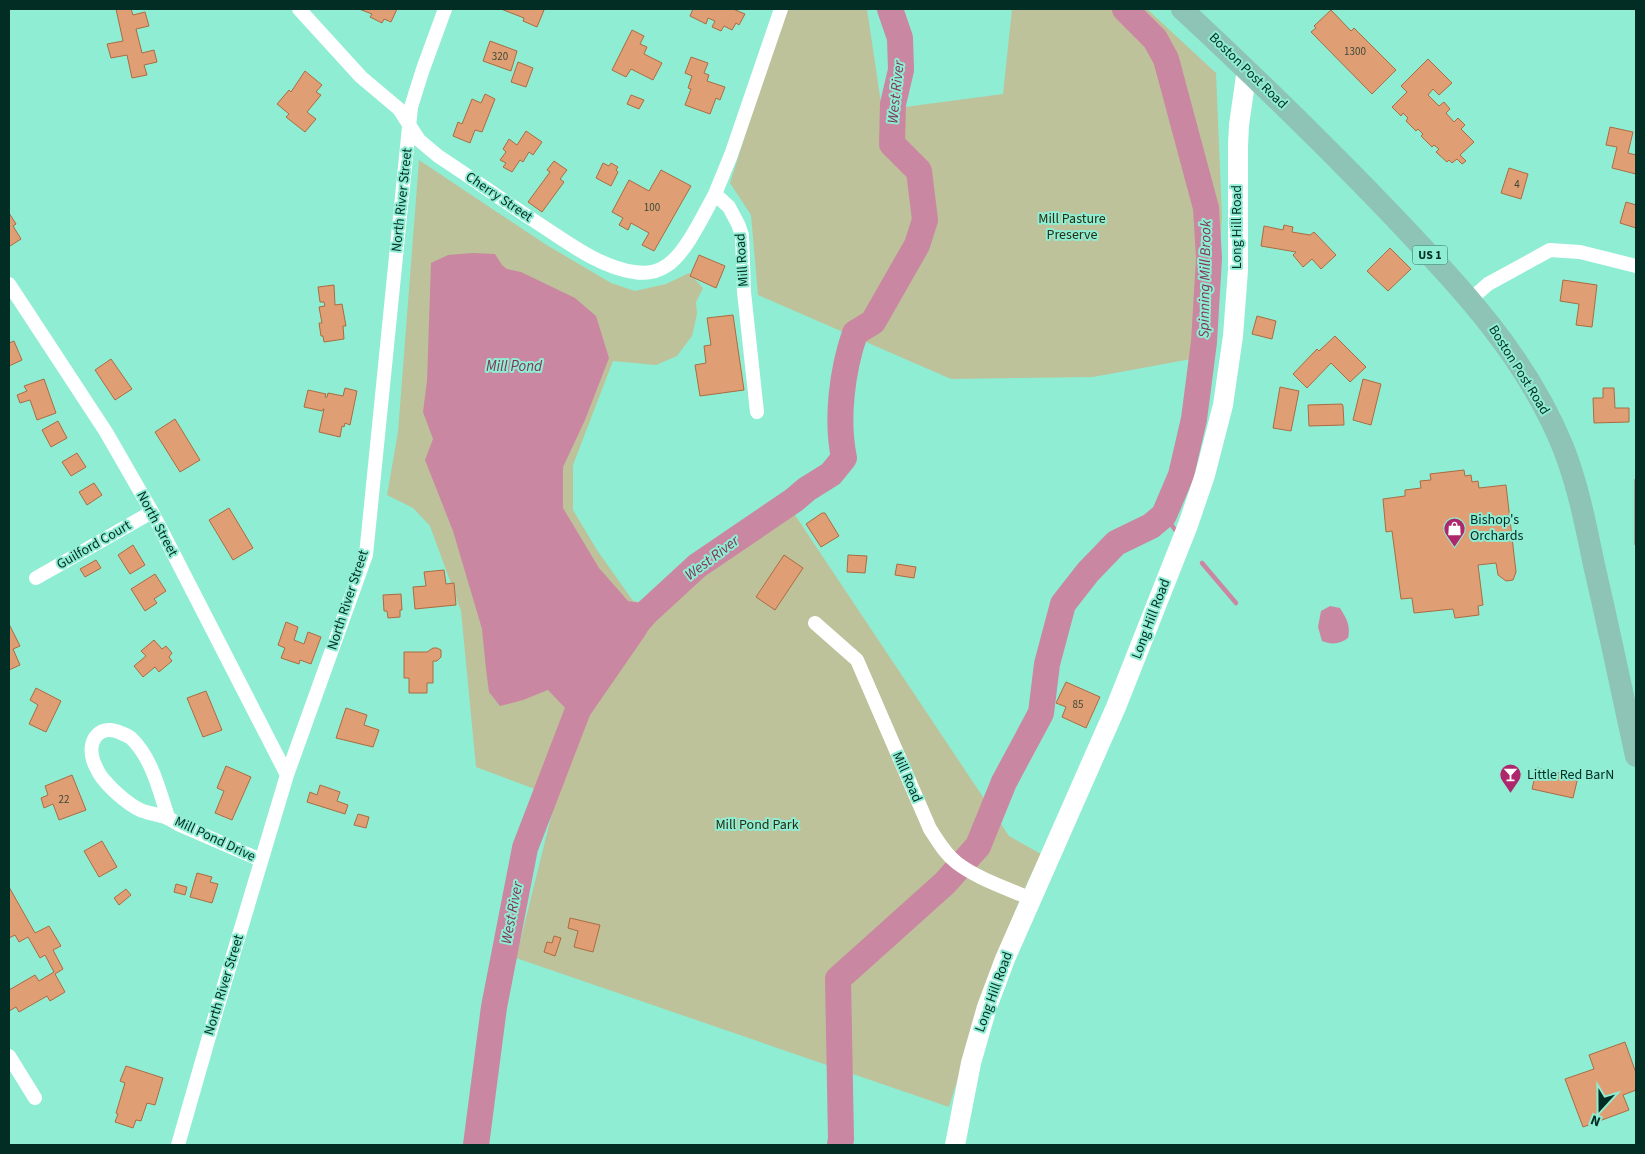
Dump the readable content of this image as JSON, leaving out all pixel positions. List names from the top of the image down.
{
  "streets": {
    "main road": ["Boston Post Road", "US 1"],
    "street": [
      "Cherry Street",
      "North River Street",
      "Long Hill Road",
      "Mill Road",
      "North Street",
      "Guilford Court",
      "Mill Pond Drive"
    ]
  },
  "crossings": [
    ["Boston Post Road", "Long Hill Road"],
    ["Cherry Street", "North River Street"],
    ["Cherry Street", "Mill Road"],
    ["North River Street", "North Street"],
    ["North River Street", "Mill Pond Drive"],
    ["Long Hill Road", "Mill Road"],
    ["North Street", "Guilford Court"]
  ],
  "water": ["West River", "Spinning Mill Brook", "Mill Pond"],
  "parks": ["Mill Pasture Preserve", "Mill Pond Park"],
  "places": {
    "shop": ["Bishop's Orchards"],
    "bar": ["Little Red BarN"]
  },
  "house_numbers": [
    "1300",
    "320",
    "4",
    "100",
    "85",
    "22"
  ],
  "north": "bottom"
}
